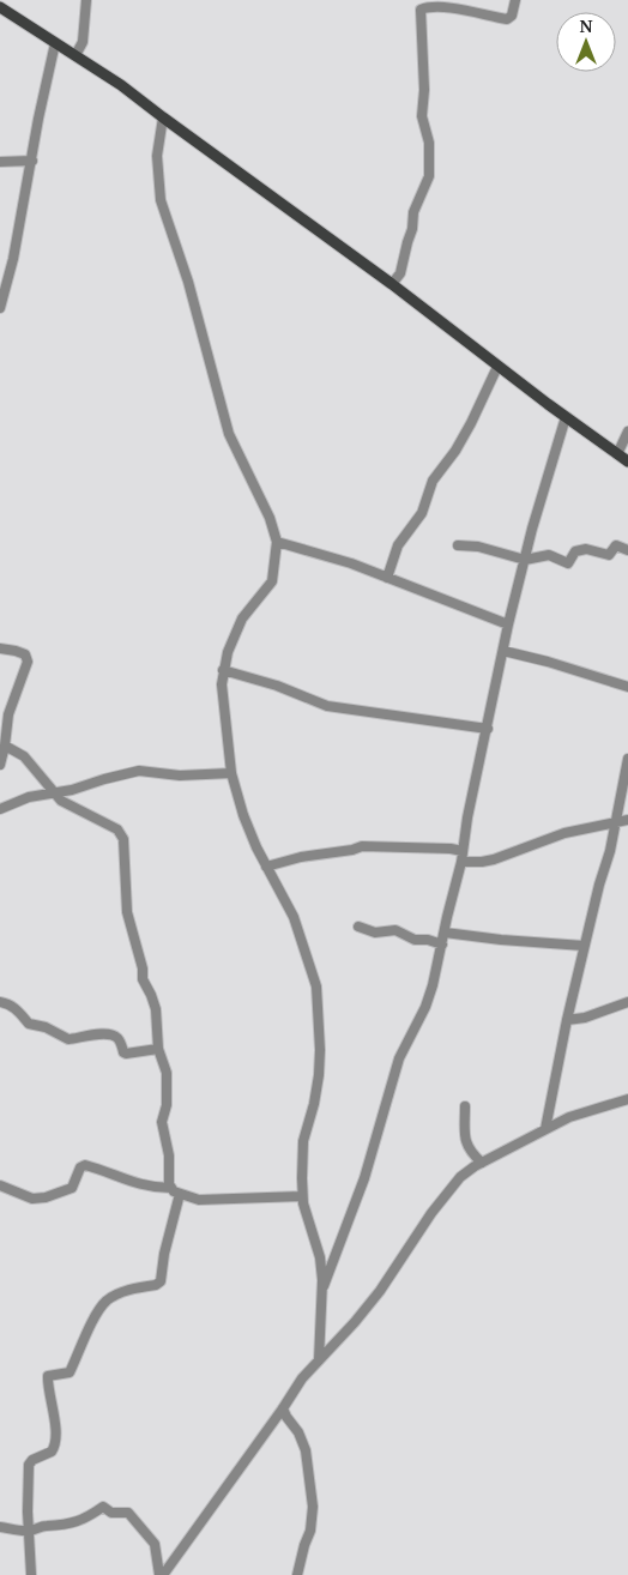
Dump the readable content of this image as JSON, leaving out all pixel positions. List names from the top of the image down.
{
  "north": "top"
}
